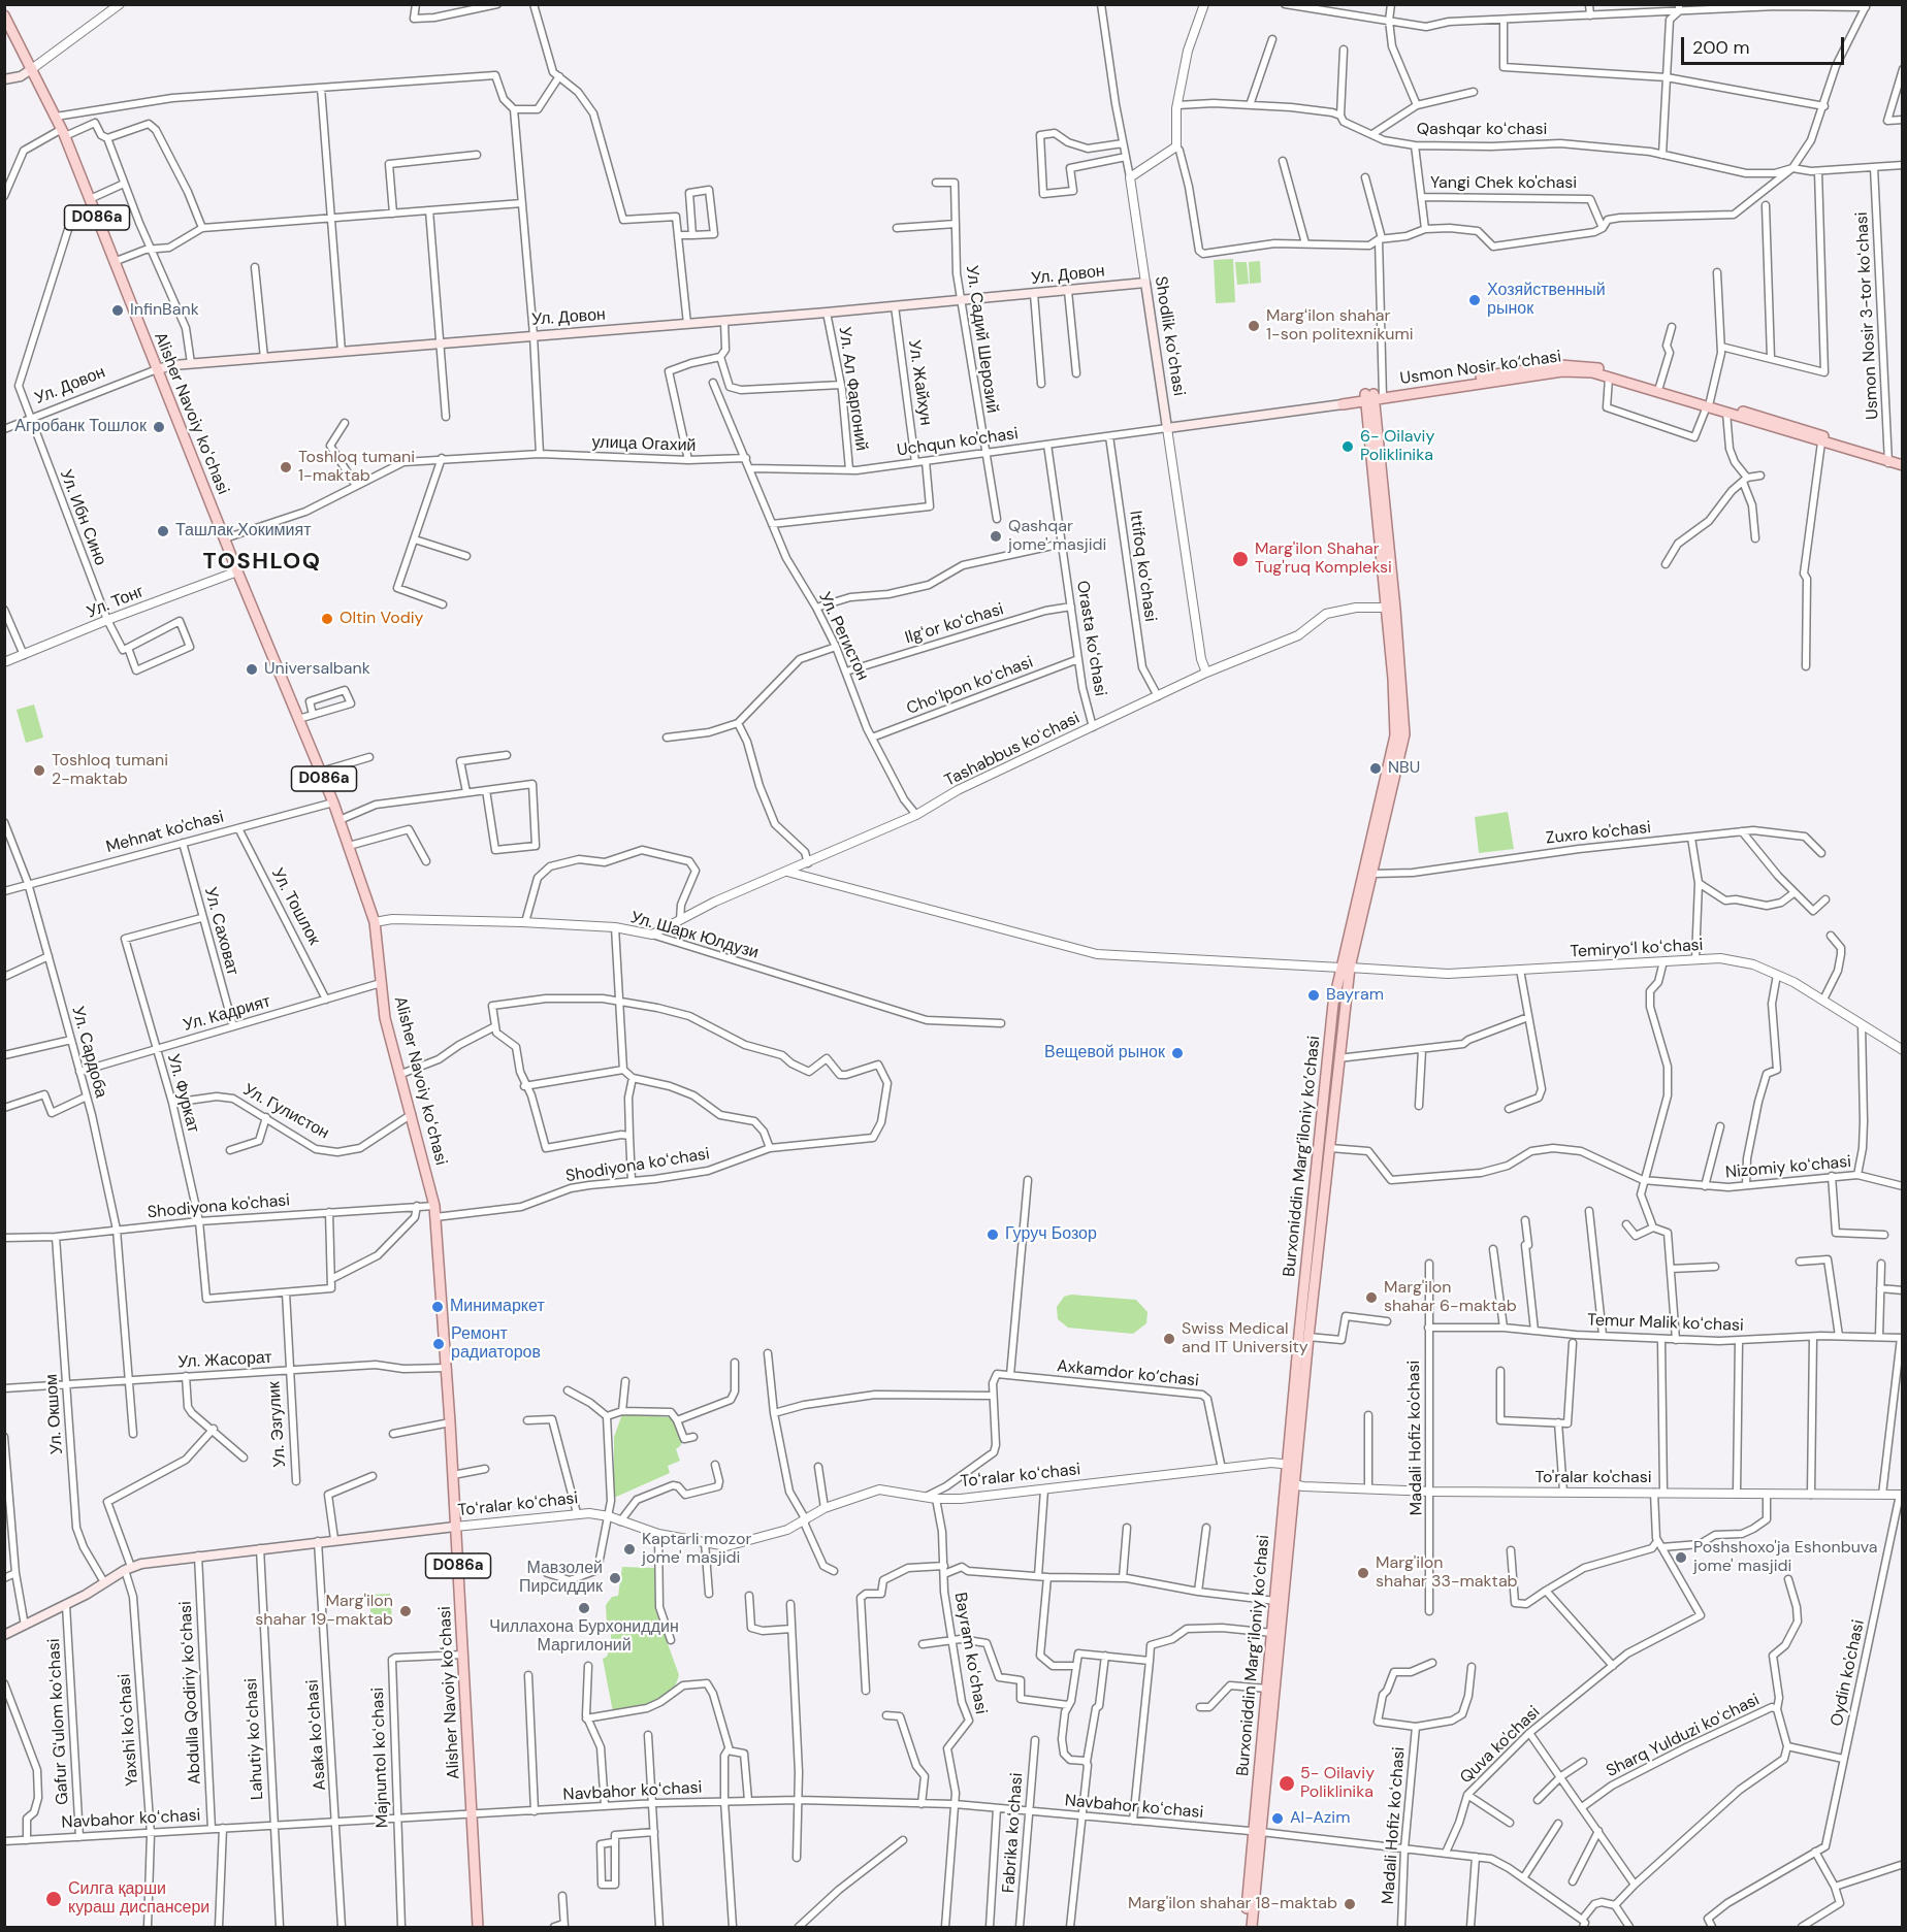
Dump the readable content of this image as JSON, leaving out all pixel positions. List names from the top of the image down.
{
  "streets": {
    "main road": [
      "D086a",
      "Ул. Довон",
      "Shodlik koʻchasi",
      "Usmon Nosir ko‘chasi",
      "Alisher Navoiy koʻchasi",
      "Burxoniddin Marg’iloniy ko’chasi",
      "Toʻralar koʻchasi"
    ],
    "street": [
      "Qashqar koʻchasi",
      "Yangi Chek ko'chasi",
      "Usmon Nosir 3-tor koʻchasi",
      "Ул. Садий Шерозий",
      "Ул. Жайхун",
      "Ул. Ал Фаргоний",
      "Uchqun ko'chasi",
      "улица Огахий",
      "Ул. Ибн Сино",
      "Ittifoq koʻchasi",
      "Ул. Тонг",
      "Ilgʻor koʻchasi",
      "Ул. Регистон",
      "Orasta koʻchasi",
      "Choʻlpon koʻchasi",
      "Tashabbus koʻchasi",
      "Mehnat ko'chasi",
      "Zuxro ko'chasi",
      "Ул. Тошлок",
      "Ул. Саховат",
      "Ул. Шарк Юлдузи",
      "Temiryoʻl koʻchasi",
      "Ул. Кадрият",
      "Ул. Сардоба",
      "Ул. Фуркат",
      "Ул. Гулистон",
      "Shodiyona koʻchasi",
      "Nizomiy koʻchasi",
      "Shodiyona ko'chasi",
      "Temur Malik koʻchasi",
      "Ул. Жасорат",
      "Axkamdor ko‘chasi",
      "Ул. Окшом",
      "Ул. Эзгулик",
      "Madali Hofiz ko'chasi",
      "To'ralar ko'chasi",
      "Bayram koʻchasi",
      "Oydin ko'chasi",
      "Abdulla Qodiriy koʻchasi",
      "Gafur Gʻulom koʻchasi",
      "Yaxshi koʻchasi",
      "Asaka koʻchasi",
      "Sharq Yulduzi koʻchasi",
      "Lahutiy koʻchasi",
      "Quva ko'chasi",
      "Majnuntol koʻchasi",
      "Navbahor koʻchasi",
      "Madali Hofiz koʻchasi",
      "Fabrika koʻchasi"
    ]
  },
  "crossings": [
    ["Qashqar koʻchasi", "Usmon Nosir 3-tor koʻchasi"],
    ["Ул. Довон", "Shodlik koʻchasi"],
    ["Ул. Довон", "Ул. Садий Шерозий"],
    ["Ул. Довон", "Ул. Жайхун"],
    ["Ул. Довон", "Ул. Ал Фаргоний"],
    ["Ул. Довон", "Alisher Navoiy koʻchasi"],
    ["Ул. Довон", "Ул. Ибн Сино"],
    ["Usmon Nosir 3-tor koʻchasi", "Usmon Nosir ko‘chasi"],
    ["Shodlik koʻchasi", "Usmon Nosir ko‘chasi"],
    ["Shodlik koʻchasi", "Uchqun ko'chasi"],
    ["Shodlik koʻchasi", "Tashabbus koʻchasi"],
    ["Ул. Садий Шерозий", "Uchqun ko'chasi"],
    ["Usmon Nosir ko‘chasi", "Uchqun ko'chasi"],
    ["Usmon Nosir ko‘chasi", "Burxoniddin Marg’iloniy ko’chasi"],
    ["Ул. Жайхун", "Uchqun ko'chasi"],
    ["Ул. Ал Фаргоний", "Uchqun ko'chasi"],
    ["Alisher Navoiy koʻchasi", "улица Огахий"],
    ["Alisher Navoiy koʻchasi", "Ул. Ибн Сино"],
    ["Alisher Navoiy koʻchasi", "Ул. Тонг"],
    ["Alisher Navoiy koʻchasi", "Mehnat ko'chasi"],
    ["Alisher Navoiy koʻchasi", "Ул. Шарк Юлдузи"],
    ["Alisher Navoiy koʻchasi", "Ул. Кадрият"],
    ["Alisher Navoiy koʻchasi", "Ул. Гулистон"],
    ["Alisher Navoiy koʻchasi", "Shodiyona koʻchasi"],
    ["Alisher Navoiy koʻchasi", "Shodiyona ko'chasi"],
    ["Alisher Navoiy koʻchasi", "Ул. Жасорат"],
    ["Alisher Navoiy koʻchasi", "Toʻralar koʻchasi"],
    ["Alisher Navoiy koʻchasi", "Majnuntol koʻchasi"],
    ["Alisher Navoiy koʻchasi", "Navbahor koʻchasi"],
    ["Uchqun ko'chasi", "Ittifoq koʻchasi"],
    ["Uchqun ko'chasi", "Ул. Регистон"],
    ["Uchqun ko'chasi", "Orasta koʻchasi"],
    ["улица Огахий", "Ул. Регистон"],
    ["Ул. Ибн Сино", "Ул. Тонг"],
    ["Ittifoq koʻchasi", "Tashabbus koʻchasi"],
    ["Ilgʻor koʻchasi", "Ул. Регистон"],
    ["Ilgʻor koʻchasi", "Orasta koʻchasi"],
    ["Ул. Регистон", "Choʻlpon koʻchasi"],
    ["Ул. Регистон", "Tashabbus koʻchasi"],
    ["Orasta koʻchasi", "Choʻlpon koʻchasi"],
    ["Orasta koʻchasi", "Tashabbus koʻchasi"],
    ["Tashabbus koʻchasi", "Ул. Шарк Юлдузи"],
    ["Tashabbus koʻchasi", "Temiryoʻl koʻchasi"],
    ["Tashabbus koʻchasi", "Burxoniddin Marg’iloniy ko’chasi"],
    ["Mehnat ko'chasi", "Ул. Тошлок"],
    ["Mehnat ko'chasi", "Ул. Саховат"],
    ["Mehnat ko'chasi", "Ул. Сардоба"],
    ["Zuxro ko'chasi", "Burxoniddin Marg’iloniy ko’chasi"],
    ["Ул. Тошлок", "Ул. Кадрият"],
    ["Ул. Саховат", "Ул. Кадрият"],
    ["Ул. Саховат", "Ул. Фуркат"],
    ["Temiryoʻl koʻchasi", "Burxoniddin Marg’iloniy ko’chasi"],
    ["Ул. Кадрият", "Ул. Сардоба"],
    ["Ул. Кадрият", "Ул. Фуркат"],
    ["Ул. Сардоба", "Shodiyona ko'chasi"],
    ["Ул. Сардоба", "Ул. Жасорат"],
    ["Ул. Фуркат", "Ул. Гулистон"],
    ["Ул. Фуркат", "Shodiyona ko'chasi"],
    ["Ул. Фуркат", "Ул. Эзгулик"],
    ["Burxoniddin Marg’iloniy ko’chasi", "Nizomiy koʻchasi"],
    ["Burxoniddin Marg’iloniy ko’chasi", "Toʻralar koʻchasi"],
    ["Burxoniddin Marg’iloniy ko’chasi", "To'ralar ko'chasi"],
    ["Burxoniddin Marg’iloniy ko’chasi", "Navbahor koʻchasi"],
    ["Shodiyona ko'chasi", "Ул. Окшом"],
    ["Temur Malik koʻchasi", "Madali Hofiz ko'chasi"],
    ["Ул. Жасорат", "Ул. Окшом"],
    ["Ул. Жасорат", "Ул. Эзгулик"],
    ["Axkamdor ko‘chasi", "Toʻralar koʻchasi"],
    ["Ул. Окшом", "Toʻralar koʻchasi"],
    ["Madali Hofiz ko'chasi", "To'ralar ko'chasi"],
    ["Toʻralar koʻchasi", "Bayram koʻchasi"],
    ["Toʻralar koʻchasi", "Abdulla Qodiriy koʻchasi"],
    ["Toʻralar koʻchasi", "Gafur Gʻulom koʻchasi"],
    ["Toʻralar koʻchasi", "Yaxshi koʻchasi"],
    ["Toʻralar koʻchasi", "Asaka koʻchasi"],
    ["Toʻralar koʻchasi", "Lahutiy koʻchasi"],
    ["To'ralar ko'chasi", "Oydin ko'chasi"],
    ["Bayram koʻchasi", "Navbahor koʻchasi"],
    ["Abdulla Qodiriy koʻchasi", "Navbahor koʻchasi"],
    ["Gafur Gʻulom koʻchasi", "Navbahor koʻchasi"],
    ["Yaxshi koʻchasi", "Navbahor koʻchasi"],
    ["Asaka koʻchasi", "Navbahor koʻchasi"],
    ["Lahutiy koʻchasi", "Navbahor koʻchasi"],
    ["Quva ko'chasi", "Navbahor koʻchasi"],
    ["Majnuntol koʻchasi", "Navbahor koʻchasi"],
    ["Navbahor koʻchasi", "Madali Hofiz koʻchasi"],
    ["Navbahor koʻchasi", "Fabrika koʻchasi"]
  ],
  "districts": ["TOSHLOQ"],
  "places": [
    "Хозяйственный рынок",
    "InfinBank",
    "Margʻilon shahar 1-son politexnikumi",
    "Агробанк Тошлок",
    "6- Oilaviy Poliklinika",
    "Toshloq tumani 1-maktab",
    "Ташлак Хокимият",
    "Qashqar jome' masjidi",
    "Marg'ilon Shahar Tug'ruq Kompleksi",
    "Oltin Vodiy",
    "Universalbank",
    "NBU",
    "Toshloq tumani 2-maktab",
    "Bayram",
    "Вещевой рынок",
    "Гуруч Бозор",
    "Marg'ilon shahar 6-maktab",
    "Минимаркет",
    "Swiss Medical and IT University",
    "Ремонт радиаторов",
    "Kaptarli mozor jome' masjidi",
    "Poshshoxo'ja Eshonbuva jome' masjidi",
    "Marg'ilon shahar 33-maktab",
    "Мавзолей Пирсиддик",
    "Чиллахона Бурхониддин Маргилоний",
    "Marg'ilon shahar 19-maktab",
    "5- Oilaviy Poliklinika",
    "Al-Azim",
    "Силга қарши кураш диспансери",
    "Marg'ilon shahar 18-maktab"
  ],
  "scale_bar": "200 m"
}
